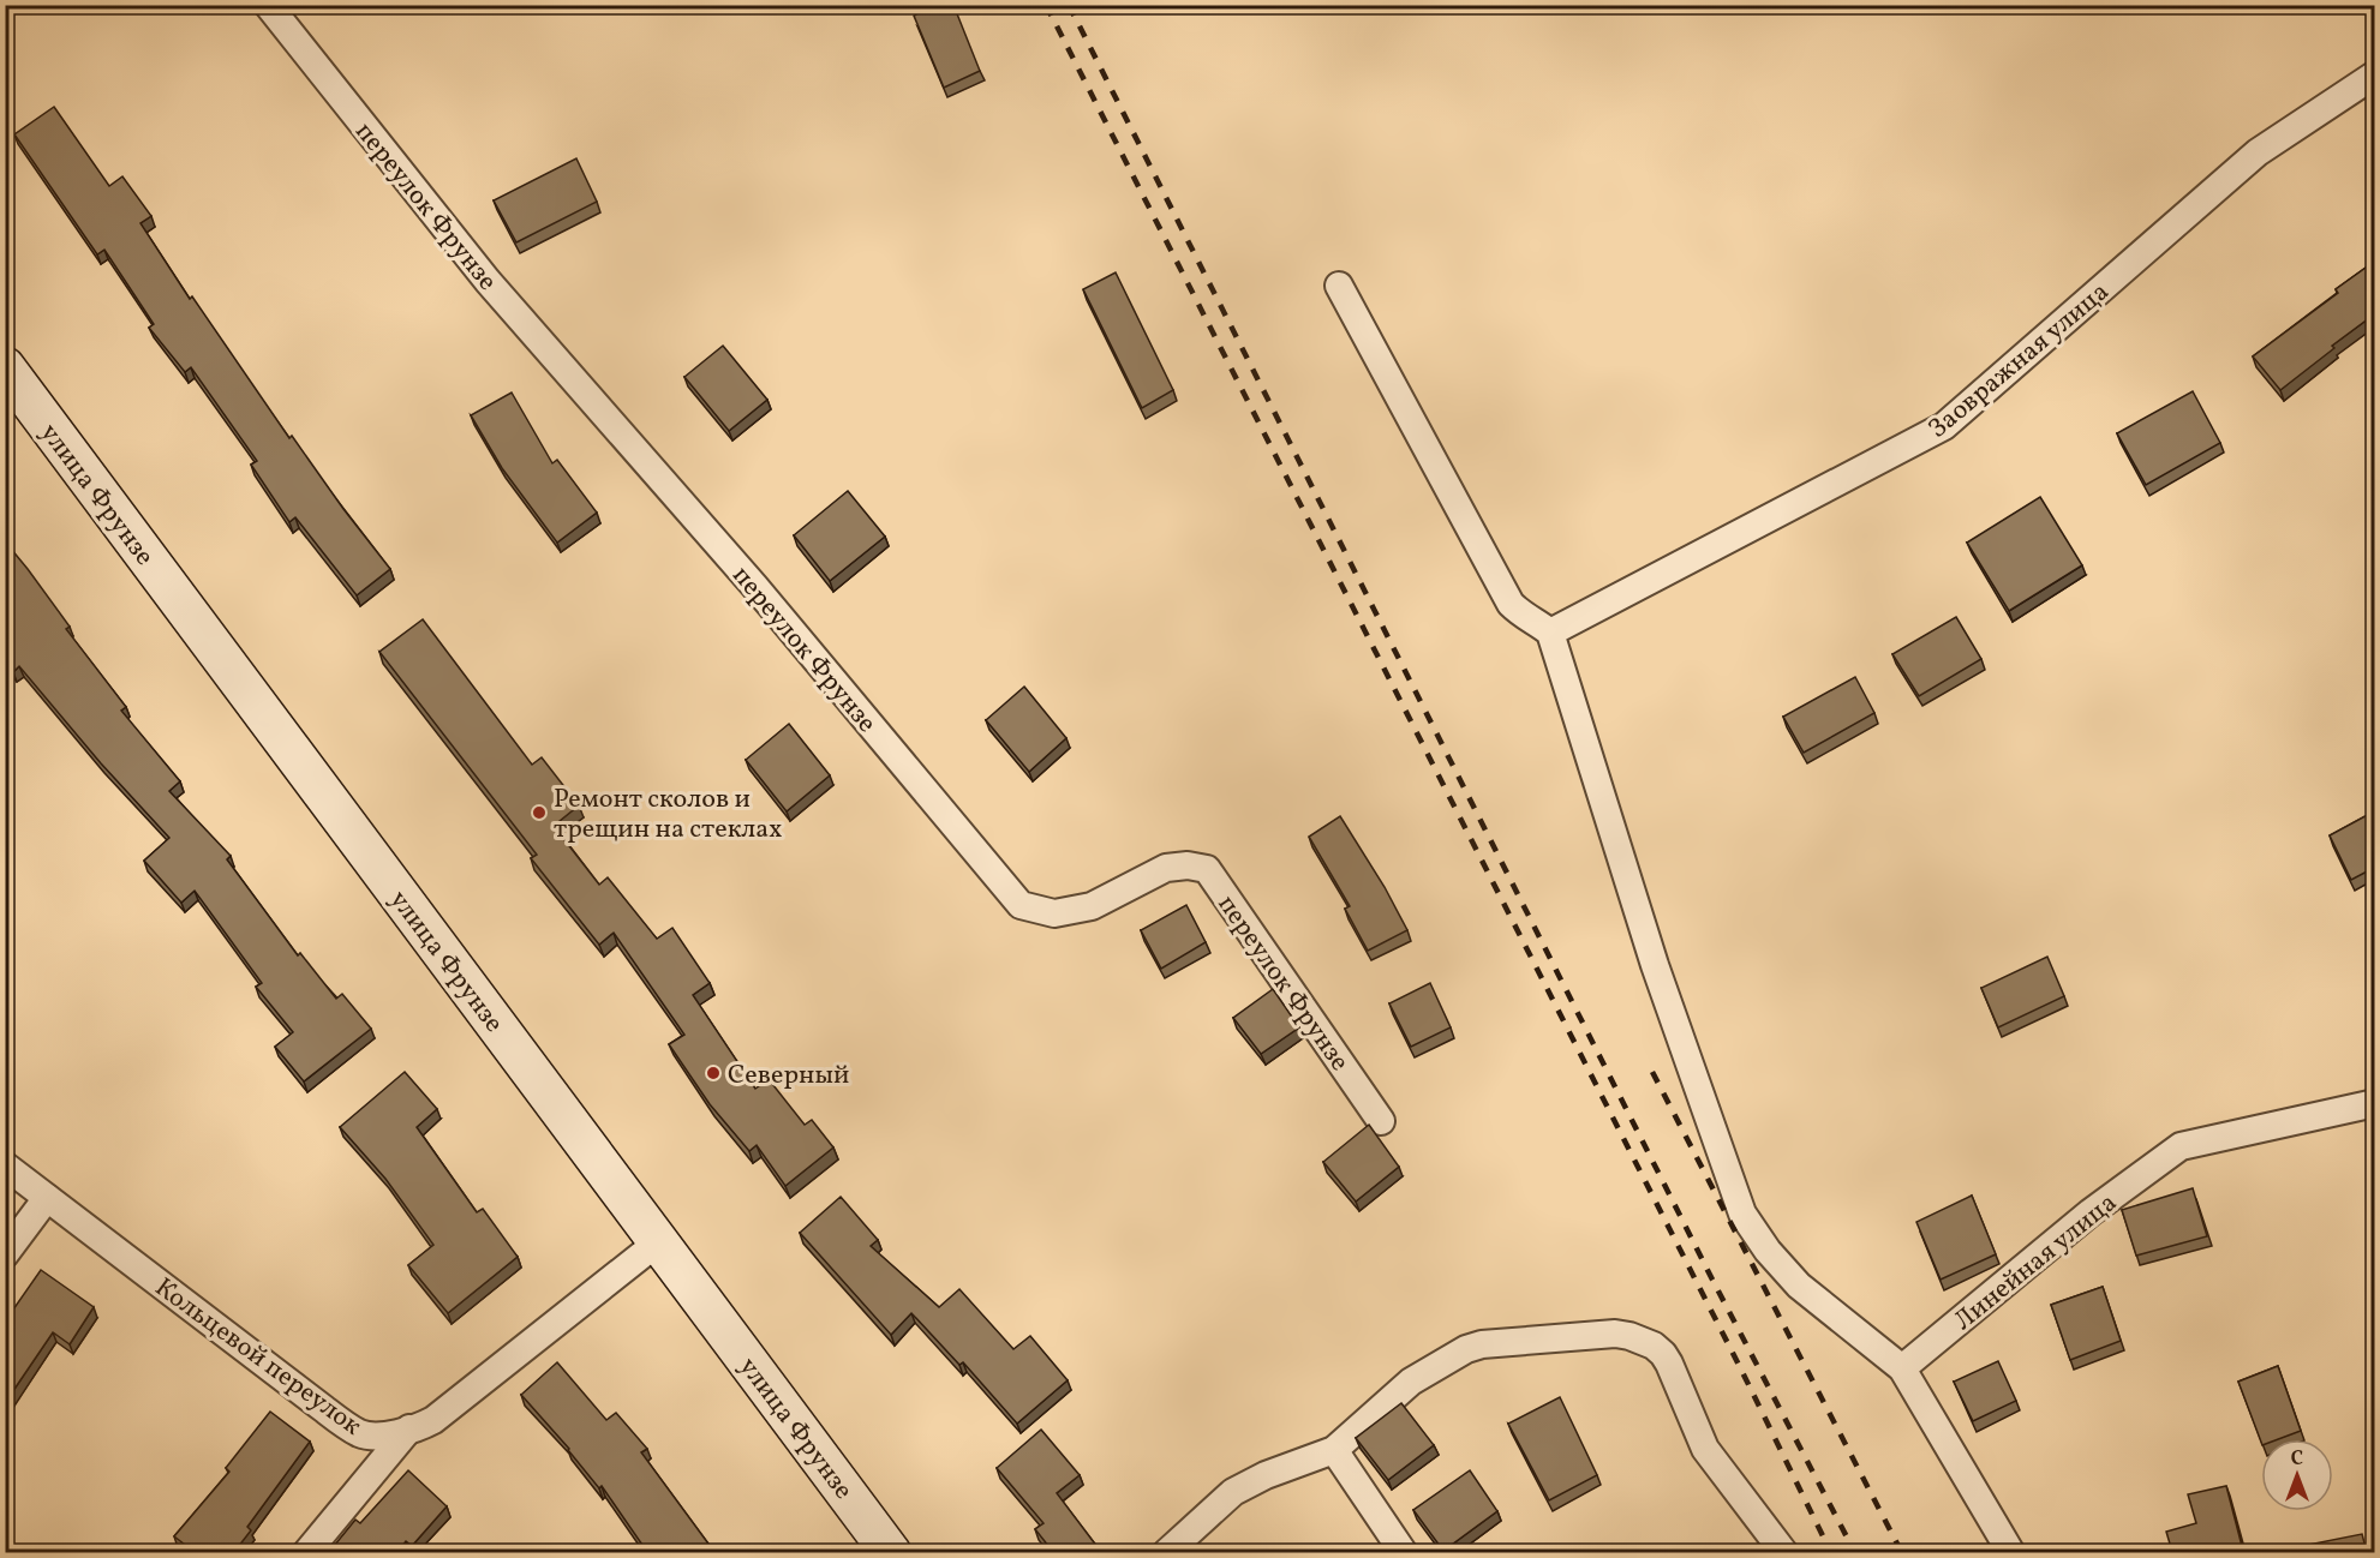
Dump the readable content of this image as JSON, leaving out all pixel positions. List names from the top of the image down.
{
  "streets": {
    "street": [
      "переулок Фрунзе",
      "Заовражная улица",
      "улица Фрунзе",
      "Линейная улица",
      "Кольцевой переулок"
    ]
  },
  "crossings": [
    ["улица Фрунзе", "Кольцевой переулок"]
  ],
  "places": ["Ремонт сколов и трещин на стеклах", "Северный"],
  "north": "top"
}
